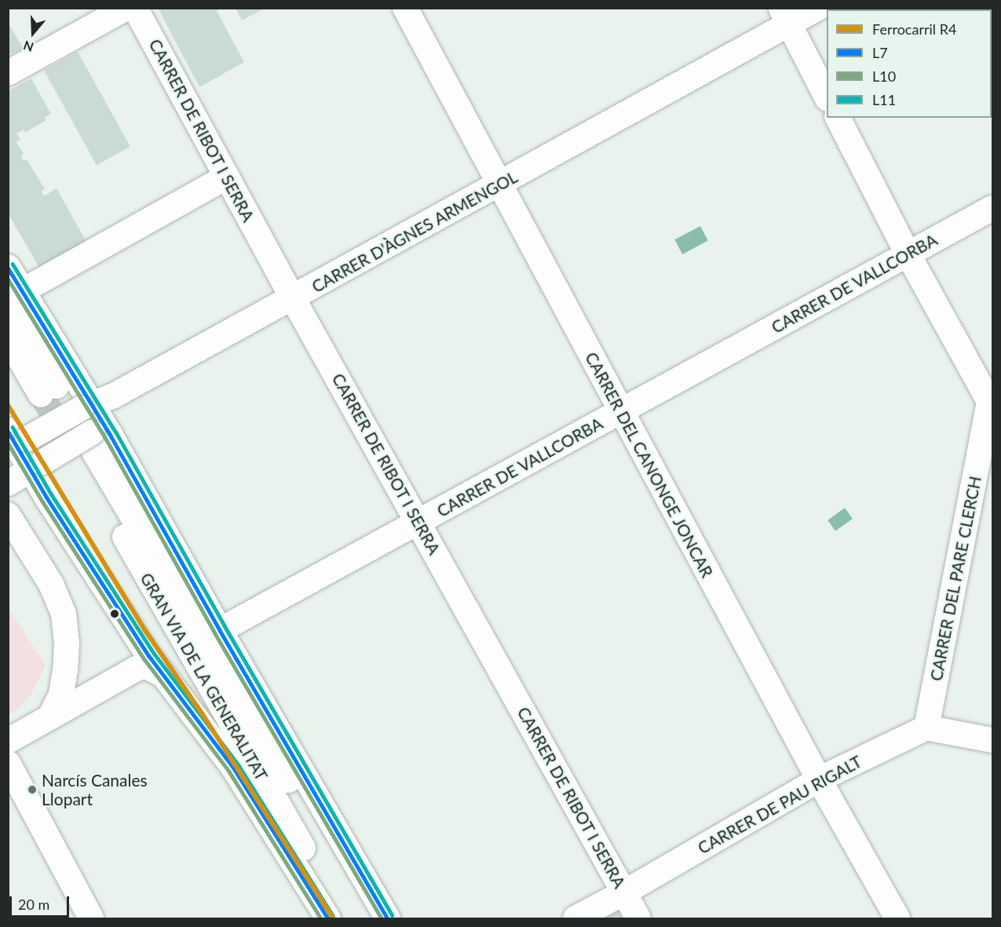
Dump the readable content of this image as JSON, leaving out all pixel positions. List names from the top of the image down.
{
  "streets": {
    "street": [
      "CARRER DE RIBOT I SERRA",
      "CARRER D'ÀGNES ARMENGOL",
      "CARRER DE VALLCORBA",
      "CARRER DEL CANONGE JONCAR",
      "CARRER DEL PARE CLERCH",
      "GRAN VIA DE LA GENERALITAT",
      "CARRER DE PAU RIGALT"
    ]
  },
  "crossings": [
    ["CARRER DE RIBOT I SERRA", "CARRER D'ÀGNES ARMENGOL"],
    ["CARRER DE RIBOT I SERRA", "CARRER DE VALLCORBA"],
    ["CARRER DE RIBOT I SERRA", "CARRER DE PAU RIGALT"],
    ["CARRER D'ÀGNES ARMENGOL", "CARRER DEL CANONGE JONCAR"],
    ["CARRER DE VALLCORBA", "CARRER DEL CANONGE JONCAR"],
    ["CARRER DEL CANONGE JONCAR", "CARRER DE PAU RIGALT"],
    ["CARRER DEL PARE CLERCH", "CARRER DE PAU RIGALT"]
  ],
  "places": ["Narcís Canales Llopart"],
  "lines": [
    "transit line L11",
    "transit line L7",
    "transit line L10",
    "rail line R4"
  ],
  "legend": [
    "Ferrocarril R4",
    "L7",
    "L10",
    "L11"
  ],
  "scale_bar": "20 m",
  "north": "bottom"
}
